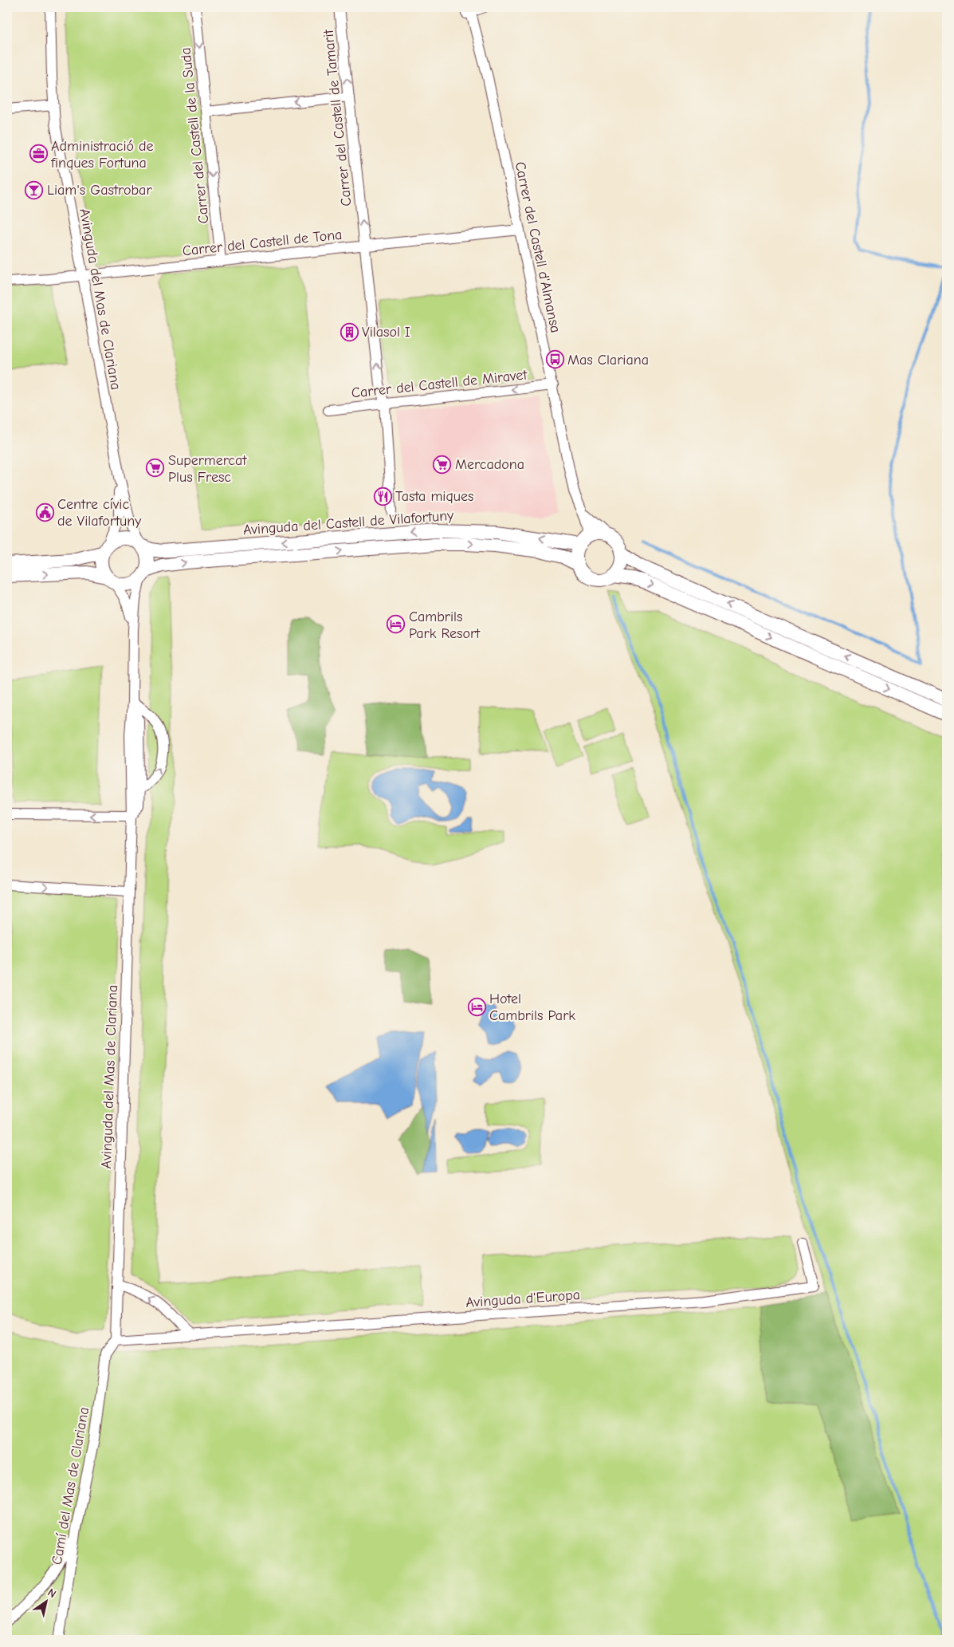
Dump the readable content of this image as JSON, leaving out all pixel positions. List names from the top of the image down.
{
  "streets": {
    "street": [
      "Carrer del Castell de Tamarit",
      "Carrer del Castell de la Suda",
      "Carrer del Castell de Tona",
      "Carrer del Castell d'Almansa",
      "Avinguda del Mas de Clariana",
      "Carrer del Castell de Miravet",
      "Avinguda del Castell de Vilafortuny",
      "Avinguda d'Europa",
      "Camí del Mas de Clariana"
    ]
  },
  "crossings": [
    ["Carrer del Castell de Tamarit", "Carrer del Castell de Tona"],
    ["Carrer del Castell de Tamarit", "Carrer del Castell de Miravet"],
    ["Carrer del Castell de la Suda", "Carrer del Castell de Tona"],
    ["Carrer del Castell de Tona", "Carrer del Castell d'Almansa"],
    ["Carrer del Castell de Tona", "Avinguda del Mas de Clariana"],
    ["Carrer del Castell d'Almansa", "Carrer del Castell de Miravet"],
    ["Carrer del Castell d'Almansa", "Avinguda del Castell de Vilafortuny"],
    ["Avinguda del Mas de Clariana", "Avinguda del Castell de Vilafortuny"],
    ["Avinguda del Mas de Clariana", "Avinguda d'Europa"],
    ["Avinguda del Mas de Clariana", "Camí del Mas de Clariana"],
    ["Avinguda d'Europa", "Camí del Mas de Clariana"]
  ],
  "one_way": ["Carrer del Castell de Tamarit", "Carrer del Castell de la Suda", "Carrer del Castell de Miravet"],
  "places": {
    "office": ["Administració de finques Fortuna"],
    "bar": ["Liam's Gastrobar"],
    "building": ["Vilasol I"],
    "bus stop": ["Mas Clariana"],
    "supermarket": ["Mercadona", "Supermercat Plus Fresc"],
    "restaurant": ["Tasta miques"],
    "public building": ["Centre cívic de Vilafortuny"],
    "hotel": ["Cambrils Park Resort", "Hotel Cambrils Park"]
  },
  "north": "top right"
}
